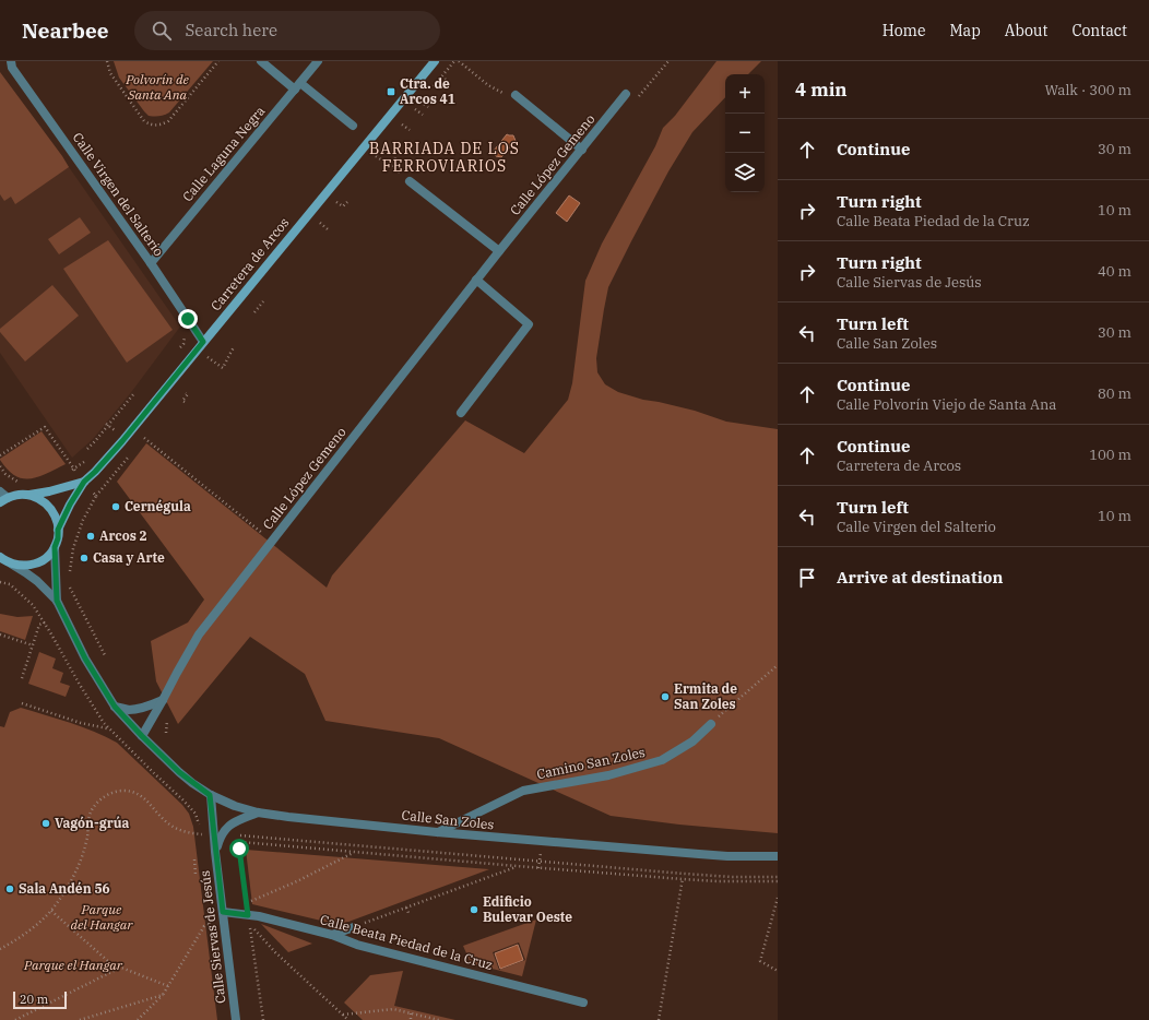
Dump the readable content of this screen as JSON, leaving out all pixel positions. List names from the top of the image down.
{
  "streets": {
    "street": [
      "Calle Laguna Negra",
      "Calle López Gemeno",
      "Calle Virgen del Salterio",
      "Carretera de Arcos",
      "Camino San Zoles",
      "Calle San Zoles",
      "Calle Siervas de Jesús",
      "Calle Beata Piedad de la Cruz"
    ]
  },
  "crossings": [
    ["Calle Laguna Negra", "Calle Virgen del Salterio"],
    ["Calle López Gemeno", "Calle San Zoles"],
    ["Calle Virgen del Salterio", "Carretera de Arcos"],
    ["Camino San Zoles", "Calle San Zoles"],
    ["Calle San Zoles", "Calle Siervas de Jesús"],
    ["Calle Siervas de Jesús", "Calle Beata Piedad de la Cruz"]
  ],
  "districts": ["BARRIADA DE LOS FERROVIARIOS"],
  "parks": ["Polvorín de Santa Ana", "Parque del Hangar", "Parque el Hangar"],
  "places": {
    "transit": ["Ctra. de Arcos 41"],
    "other": [
      "Cernégula",
      "Arcos 2",
      "Casa y Arte",
      "Ermita de San Zoles",
      "Vagón-grúa",
      "Sala Andén 56",
      "Edificio Bulevar Oeste"
    ]
  },
  "scale_bar": "20 m",
  "page": {
    "header": "Nearbee",
    "search": "Search here",
    "nav": [
      "Home",
      "Map",
      "About",
      "Contact"
    ],
    "heading": ["4 min", "Walk · 300 m"],
    "map_buttons": ["+", "−"],
    "list": [
      ["Continue", "30 m"],
      ["Turn right", "Calle Beata Piedad de la Cruz", "10 m"],
      ["Turn right", "Calle Siervas de Jesús", "40 m"],
      ["Turn left", "Calle San Zoles", "30 m"],
      ["Continue", "Calle Polvorín Viejo de Santa Ana", "80 m"],
      ["Continue", "Carretera de Arcos", "100 m"],
      ["Turn left", "Calle Virgen del Salterio", "10 m"],
      "Arrive at destination"
    ],
    "scale": "20 m"
  }
}
